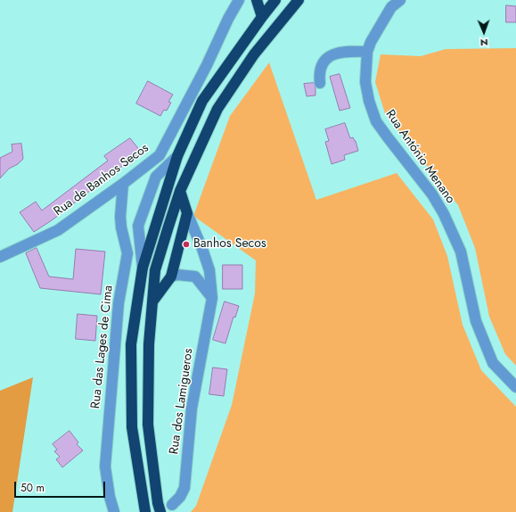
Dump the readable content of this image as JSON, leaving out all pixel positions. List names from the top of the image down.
{
  "streets": {
    "street": [
      "Rua António Menano",
      "Rua de Banhos Secos",
      "Rua das Lages de Cima",
      "Rua dos Lamigueros"
    ]
  },
  "crossings": [
    ["Rua de Banhos Secos", "Rua das Lages de Cima"]
  ],
  "places": ["Banhos Secos"],
  "scale_bar": "50 m",
  "north": "bottom"
}
